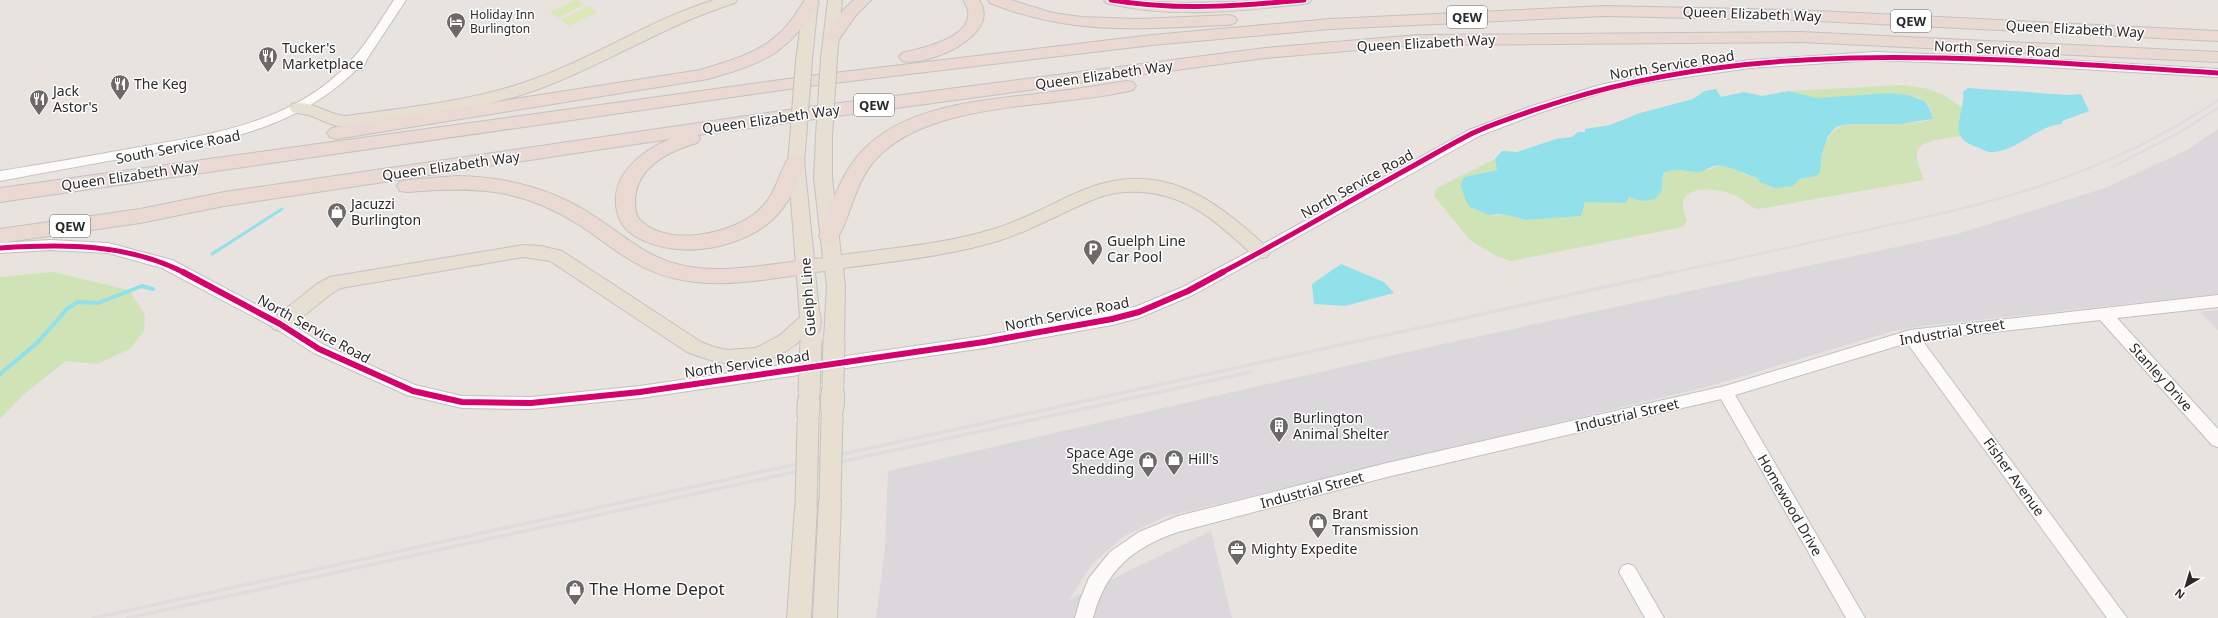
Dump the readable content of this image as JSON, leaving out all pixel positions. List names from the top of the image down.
{
  "streets": {
    "highway": ["Queen Elizabeth Way", "QEW"],
    "main road": ["Guelph Line"],
    "street": [
      "North Service Road",
      "South Service Road",
      "Industrial Street",
      "Stanley Drive",
      "Fisher Avenue",
      "Homewood Drive"
    ]
  },
  "crossings": [
    ["Industrial Street", "Stanley Drive"],
    ["Industrial Street", "Fisher Avenue"],
    ["Industrial Street", "Homewood Drive"]
  ],
  "places": {
    "hotel": ["Holiday Inn Burlington"],
    "restaurant": ["Tucker's Marketplace", "The Keg", "Jack Astor's"],
    "shop": [
      "Jacuzzi Burlington",
      "Hill's",
      "Space Age Shedding",
      "Brant Transmission",
      "The Home Depot"
    ],
    "parking": ["Guelph Line Car Pool"],
    "building": ["Burlington Animal Shelter"],
    "office": ["Mighty Expedite"]
  },
  "north": "bottom left"
}
